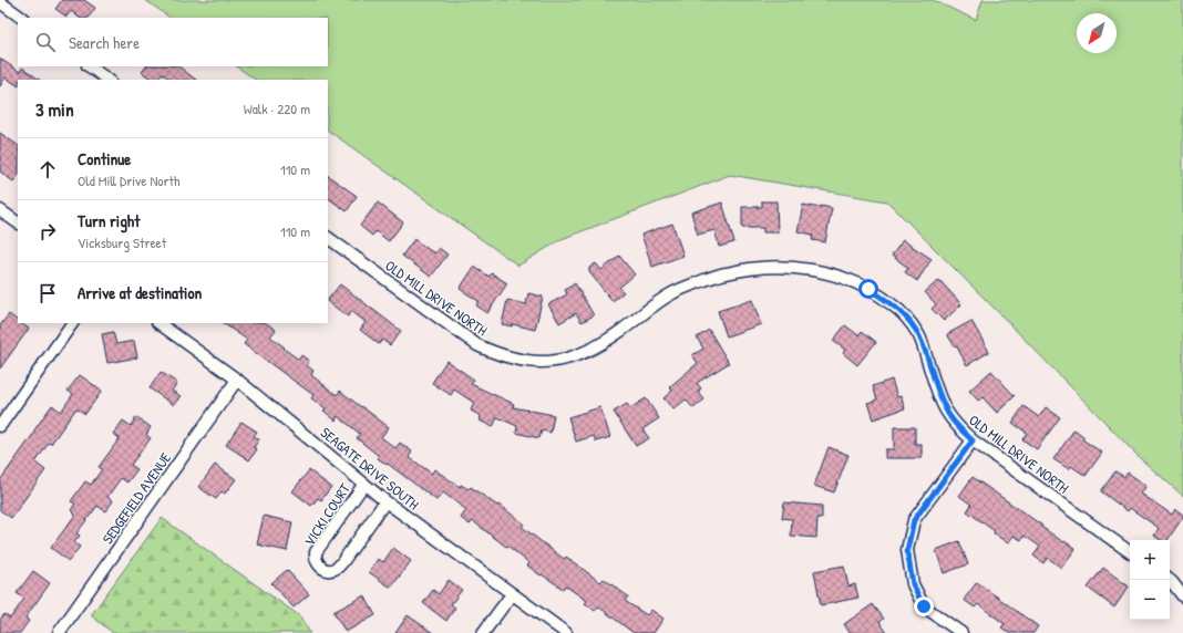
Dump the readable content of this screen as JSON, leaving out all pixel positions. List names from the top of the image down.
{
  "streets": {
    "street": [
      "OLD MILL DRIVE NORTH",
      "SEAGATE DRIVE SOUTH",
      "SEDGEFIELD AVENUE",
      "VICKI COURT"
    ]
  },
  "crossings": [
    ["SEAGATE DRIVE SOUTH", "SEDGEFIELD AVENUE"],
    ["SEAGATE DRIVE SOUTH", "VICKI COURT"]
  ],
  "north": "bottom left",
  "page": {
    "search": "Search here",
    "heading": ["3 min", "Walk · 220 m"],
    "list": [
      ["Continue", "Old Mill Drive North", "110 m"],
      ["Turn right", "Vicksburg Street", "110 m"],
      "Arrive at destination"
    ],
    "map_buttons": ["+", "−"]
  }
}
